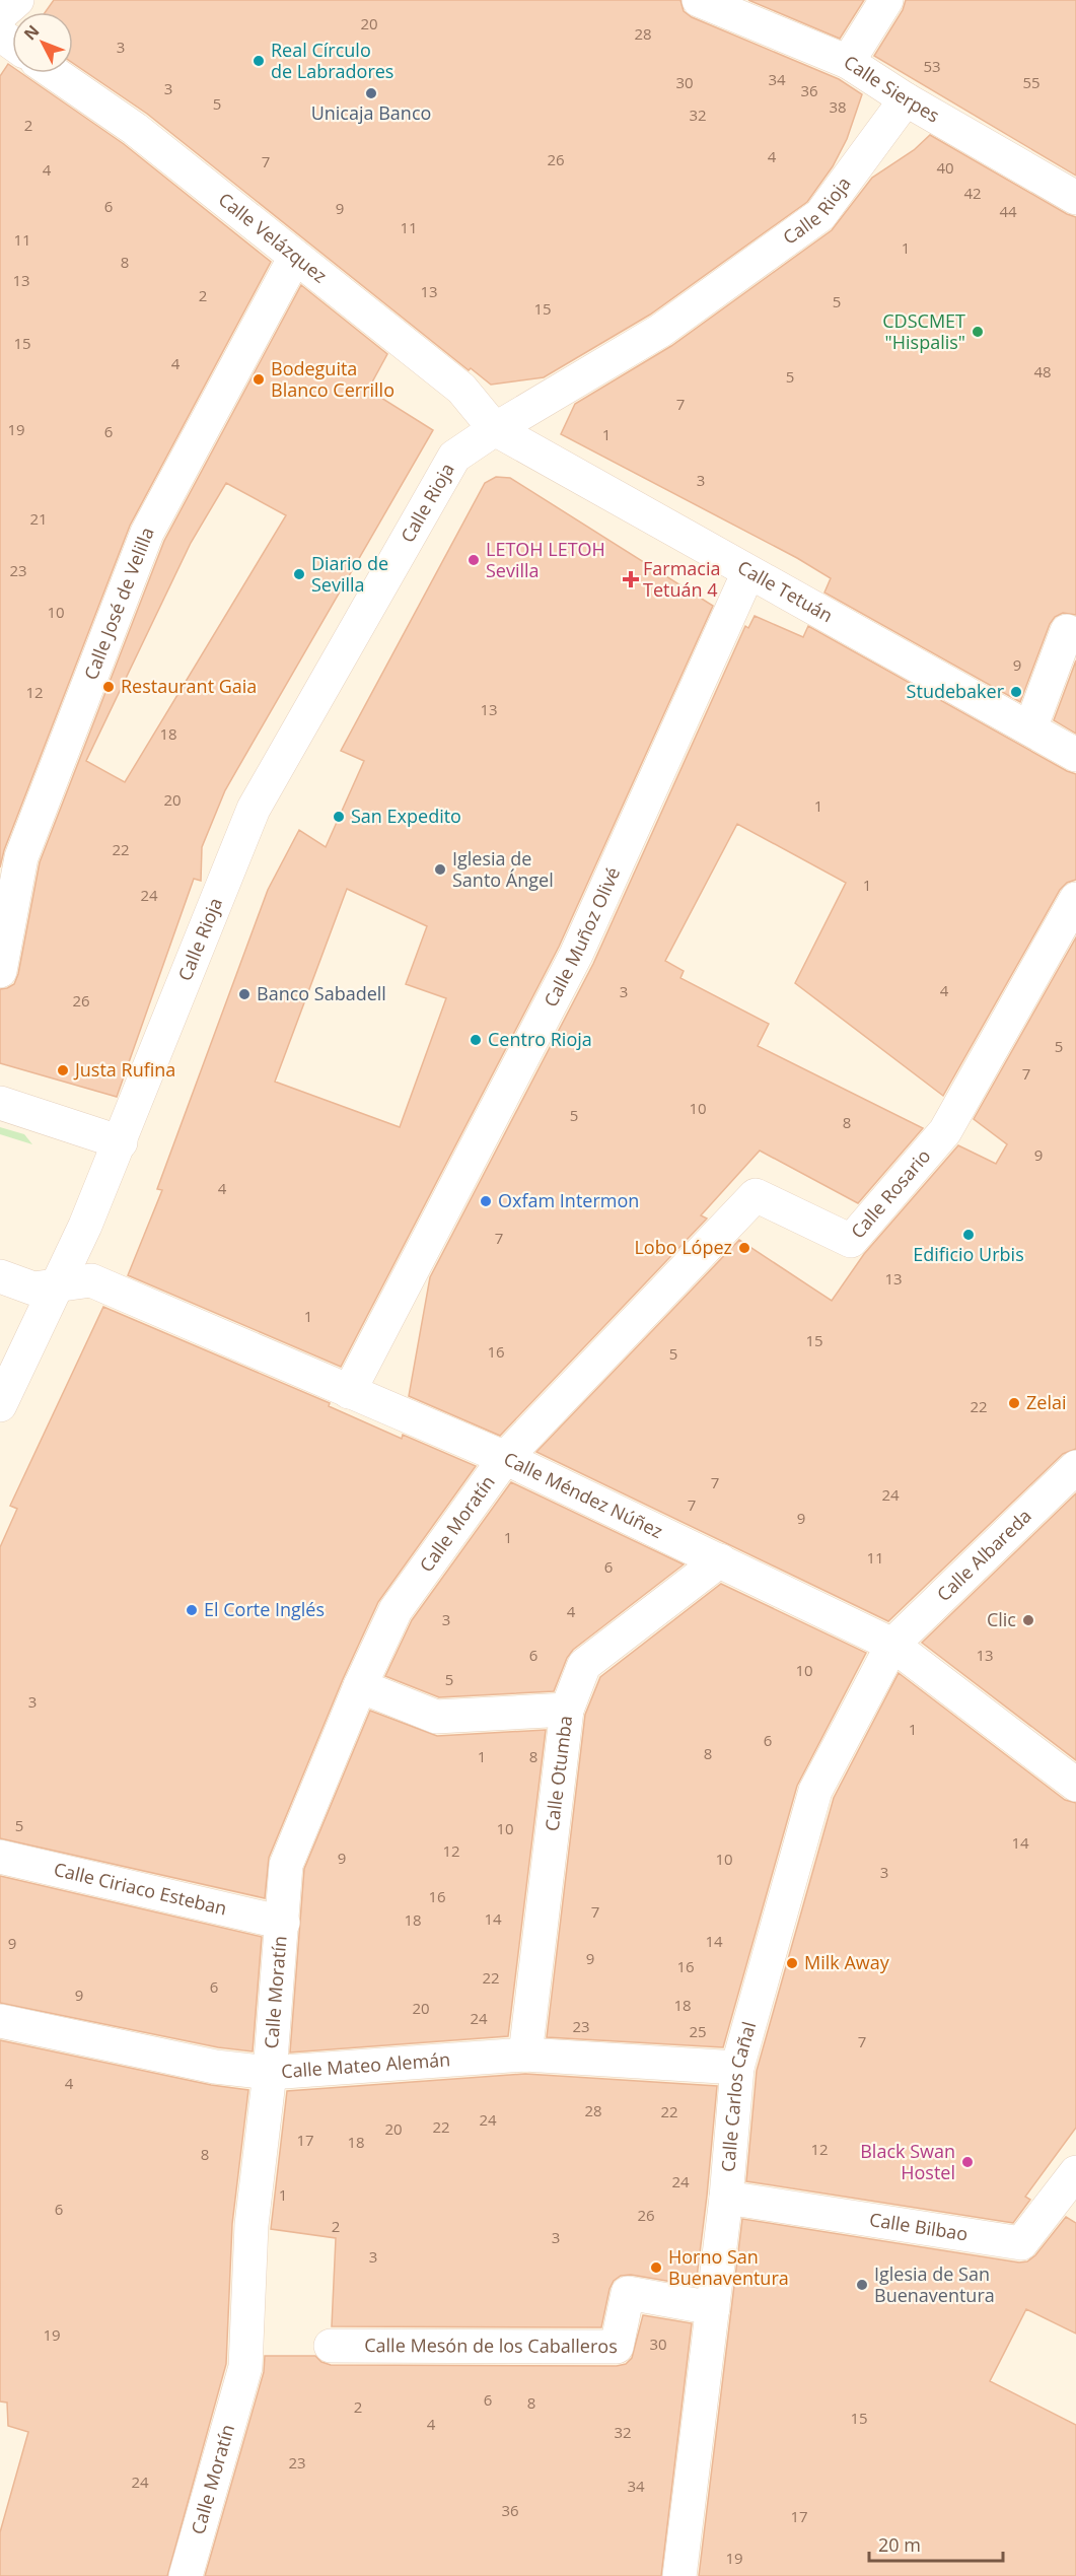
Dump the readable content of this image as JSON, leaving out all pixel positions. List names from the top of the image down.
{
  "streets": {
    "street": [
      "Calle Sierpes",
      "Calle Rioja",
      "Calle Velázquez",
      "Calle Tetuán",
      "Calle José de Velilla",
      "Calle Muñoz Olivé",
      "Calle Rosario",
      "Calle Méndez Núñez",
      "Calle Moratín",
      "Calle Albareda",
      "Calle Otumba",
      "Calle Ciriaco Esteban",
      "Calle Mateo Alemán",
      "Calle Carlos Cañal",
      "Calle Bilbao",
      "Calle Mesón de los Caballeros"
    ]
  },
  "crossings": [
    ["Calle Sierpes", "Calle Rioja"],
    ["Calle Rioja", "Calle Velázquez"],
    ["Calle Rioja", "Calle Tetuán"],
    ["Calle Rioja", "Calle Méndez Núñez"],
    ["Calle Velázquez", "Calle Tetuán"],
    ["Calle Velázquez", "Calle José de Velilla"],
    ["Calle Tetuán", "Calle Muñoz Olivé"],
    ["Calle Muñoz Olivé", "Calle Méndez Núñez"],
    ["Calle Rosario", "Calle Méndez Núñez"],
    ["Calle Rosario", "Calle Moratín"],
    ["Calle Méndez Núñez", "Calle Moratín"],
    ["Calle Méndez Núñez", "Calle Albareda"],
    ["Calle Méndez Núñez", "Calle Otumba"],
    ["Calle Méndez Núñez", "Calle Carlos Cañal"],
    ["Calle Moratín", "Calle Ciriaco Esteban"],
    ["Calle Moratín", "Calle Mateo Alemán"],
    ["Calle Albareda", "Calle Carlos Cañal"],
    ["Calle Otumba", "Calle Mateo Alemán"],
    ["Calle Mateo Alemán", "Calle Carlos Cañal"],
    ["Calle Carlos Cañal", "Calle Bilbao"],
    ["Calle Carlos Cañal", "Calle Mesón de los Caballeros"]
  ],
  "places": {
    "other": [
      "Real Círculo de Labradores",
      "Unicaja Banco",
      "CDSCMET \"Hispalis\"",
      "Bodeguita Blanco Cerrillo",
      "LETOH LETOH Sevilla",
      "Diario de Sevilla",
      "Restaurant Gaia",
      "Studebaker",
      "San Expedito",
      "Iglesia de Santo Ángel",
      "Banco Sabadell",
      "Centro Rioja",
      "Justa Rufina",
      "Oxfam Intermon",
      "Edificio Urbis",
      "Lobo López",
      "Zelai",
      "El Corte Inglés",
      "Clic",
      "Milk Away",
      "Black Swan Hostel",
      "Horno San Buenaventura",
      "Iglesia de San Buenaventura"
    ],
    "health": ["Farmacia Tetuán 4"]
  },
  "house_numbers": [
    "20",
    "28",
    "3",
    "53",
    "34",
    "30",
    "55",
    "3",
    "36",
    "5",
    "38",
    "32",
    "2",
    "4",
    "26",
    "7",
    "40",
    "4",
    "42",
    "6",
    "9",
    "44",
    "11",
    "11",
    "1",
    "8",
    "13",
    "13",
    "2",
    "5",
    "15",
    "15",
    "4",
    "48",
    "5",
    "7",
    "19",
    "6",
    "1",
    "3",
    "21",
    "23",
    "10",
    "9",
    "12",
    "13",
    "18",
    "20",
    "1",
    "22",
    "1",
    "24",
    "4",
    "3",
    "26",
    "5",
    "7",
    "10",
    "5",
    "8",
    "9",
    "4",
    "7",
    "13",
    "1",
    "15",
    "16",
    "5",
    "22",
    "7",
    "24",
    "7",
    "9",
    "1",
    "11",
    "6",
    "4",
    "3",
    "6",
    "13",
    "10",
    "5",
    "3",
    "1",
    "6",
    "8",
    "1",
    "8",
    "5",
    "10",
    "14",
    "12",
    "9",
    "10",
    "3",
    "16",
    "7",
    "14",
    "18",
    "14",
    "9",
    "9",
    "16",
    "22",
    "6",
    "9",
    "18",
    "20",
    "24",
    "23",
    "25",
    "7",
    "4",
    "28",
    "22",
    "24",
    "22",
    "20",
    "17",
    "18",
    "12",
    "8",
    "24",
    "1",
    "6",
    "26",
    "2",
    "3",
    "3",
    "19",
    "30",
    "6",
    "8",
    "2",
    "15",
    "4",
    "32",
    "23",
    "24",
    "34",
    "36",
    "17",
    "19"
  ],
  "scale_bar": "20 m",
  "north": "top left"
}
